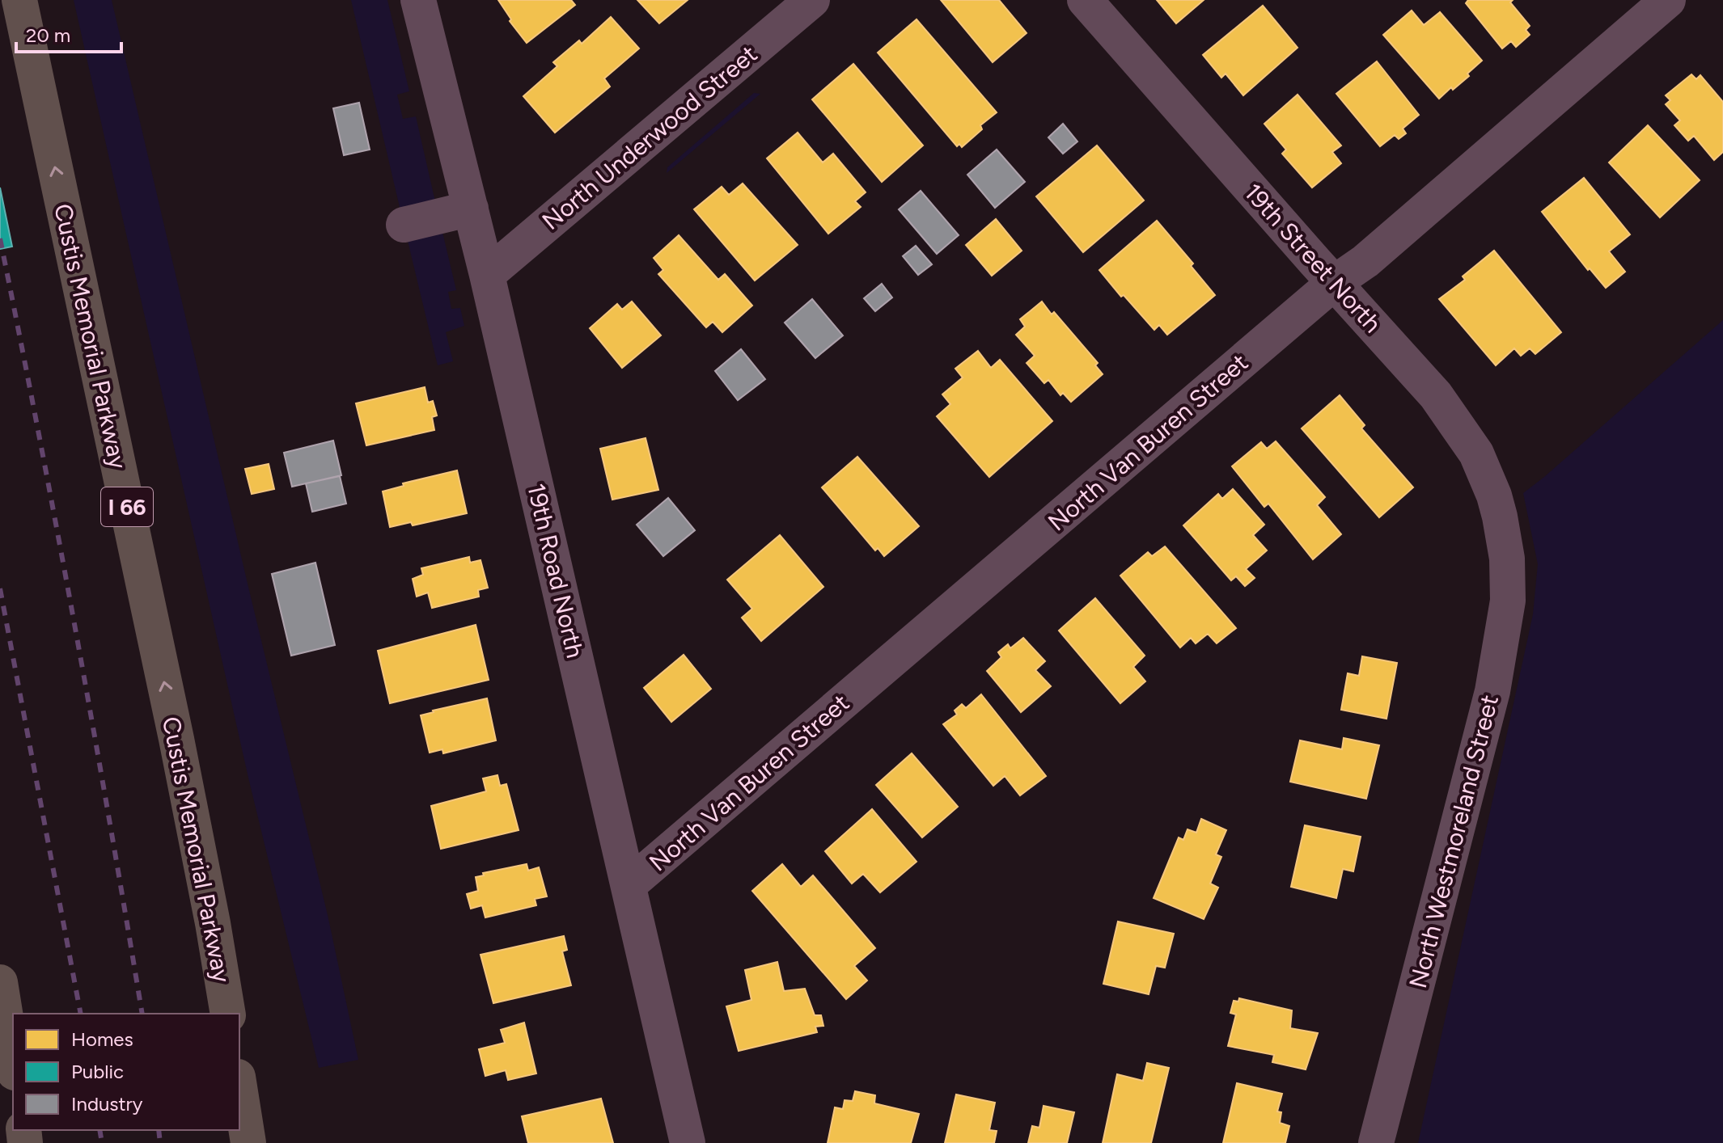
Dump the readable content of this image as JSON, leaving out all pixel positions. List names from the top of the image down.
{
  "streets": {
    "highway": ["Custis Memorial Parkway", "I 66"],
    "street": [
      "North Underwood Street",
      "19th Street North",
      "North Van Buren Street",
      "19th Road North",
      "North Westmoreland Street"
    ]
  },
  "crossings": [
    ["North Underwood Street", "19th Road North"],
    ["19th Street North", "North Van Buren Street"],
    ["19th Street North", "North Westmoreland Street"],
    ["North Van Buren Street", "19th Road North"]
  ],
  "one_way": ["Custis Memorial Parkway"],
  "legend": ["Homes", "Public", "Industry"],
  "scale_bar": "20 m"
}
